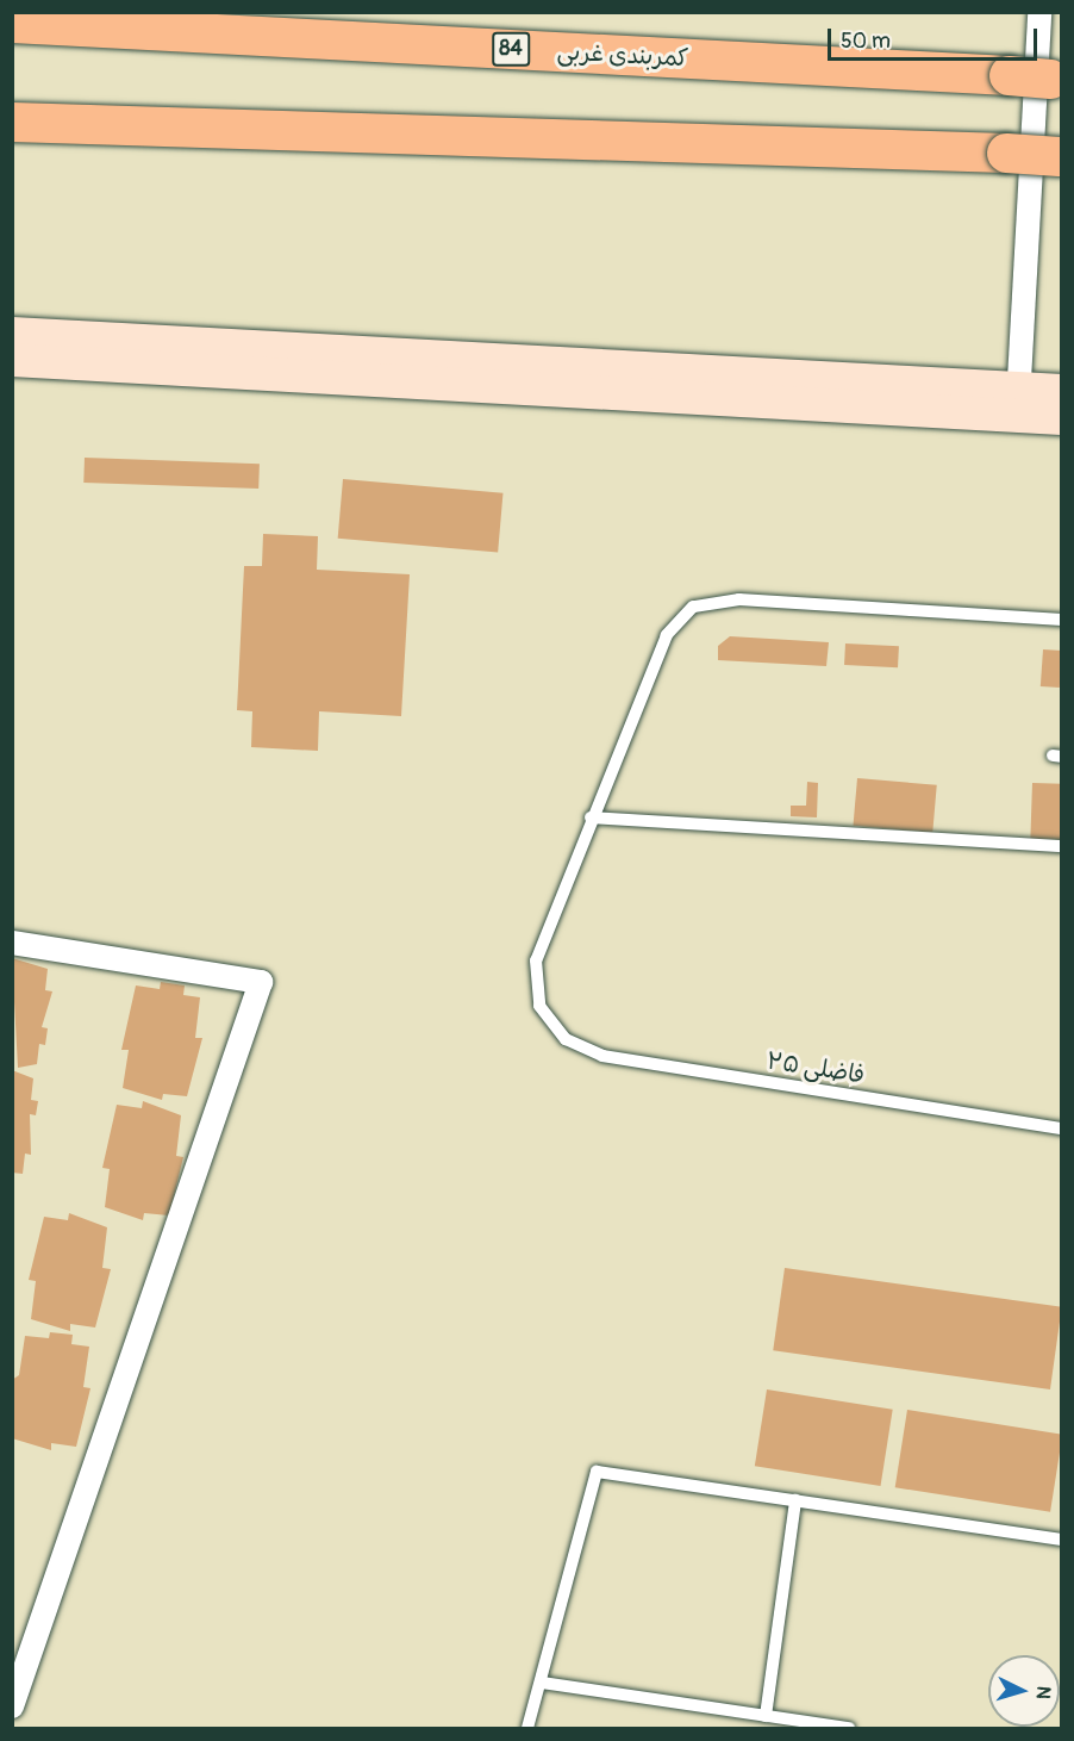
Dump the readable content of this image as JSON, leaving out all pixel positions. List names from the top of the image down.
{
  "streets": {
    "highway": ["84", "کمربندی غربی"],
    "lane": ["فاضلی ۲۵"]
  },
  "scale_bar": "50 m",
  "north": "right"
}
